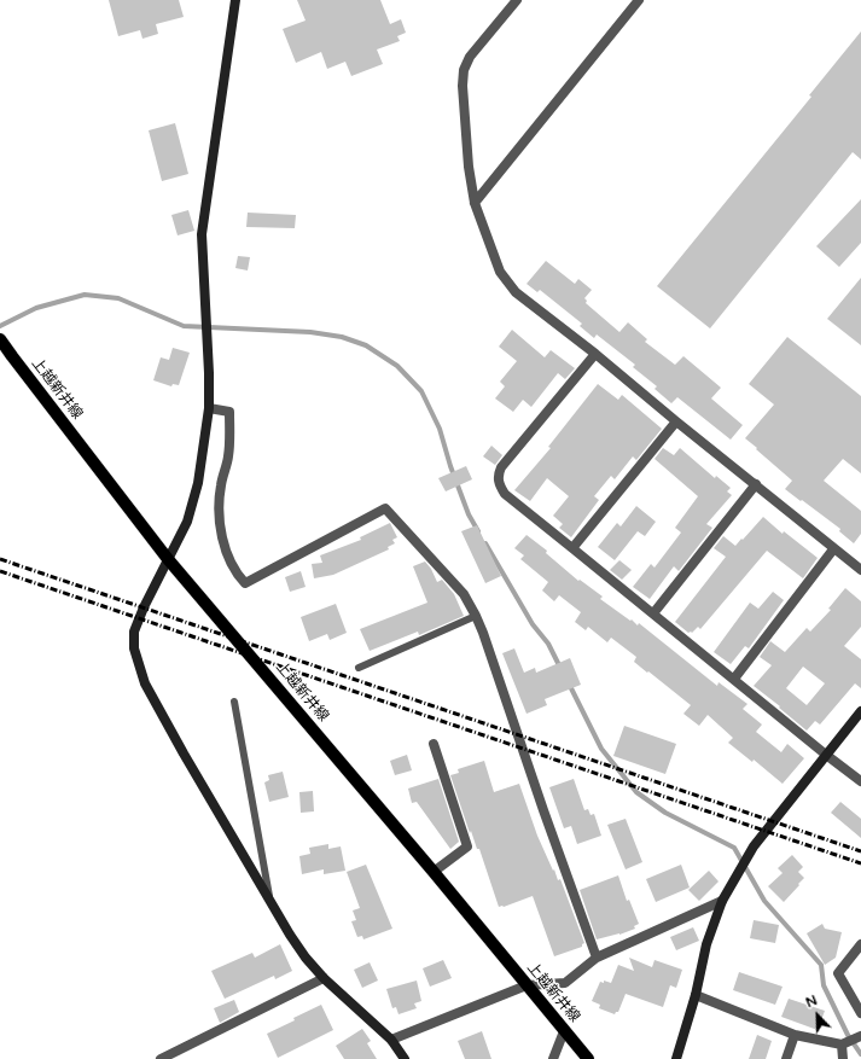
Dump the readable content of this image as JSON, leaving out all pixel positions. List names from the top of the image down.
{
  "streets": {
    "main road": ["上越新井線"]
  },
  "north": "top left"
}
